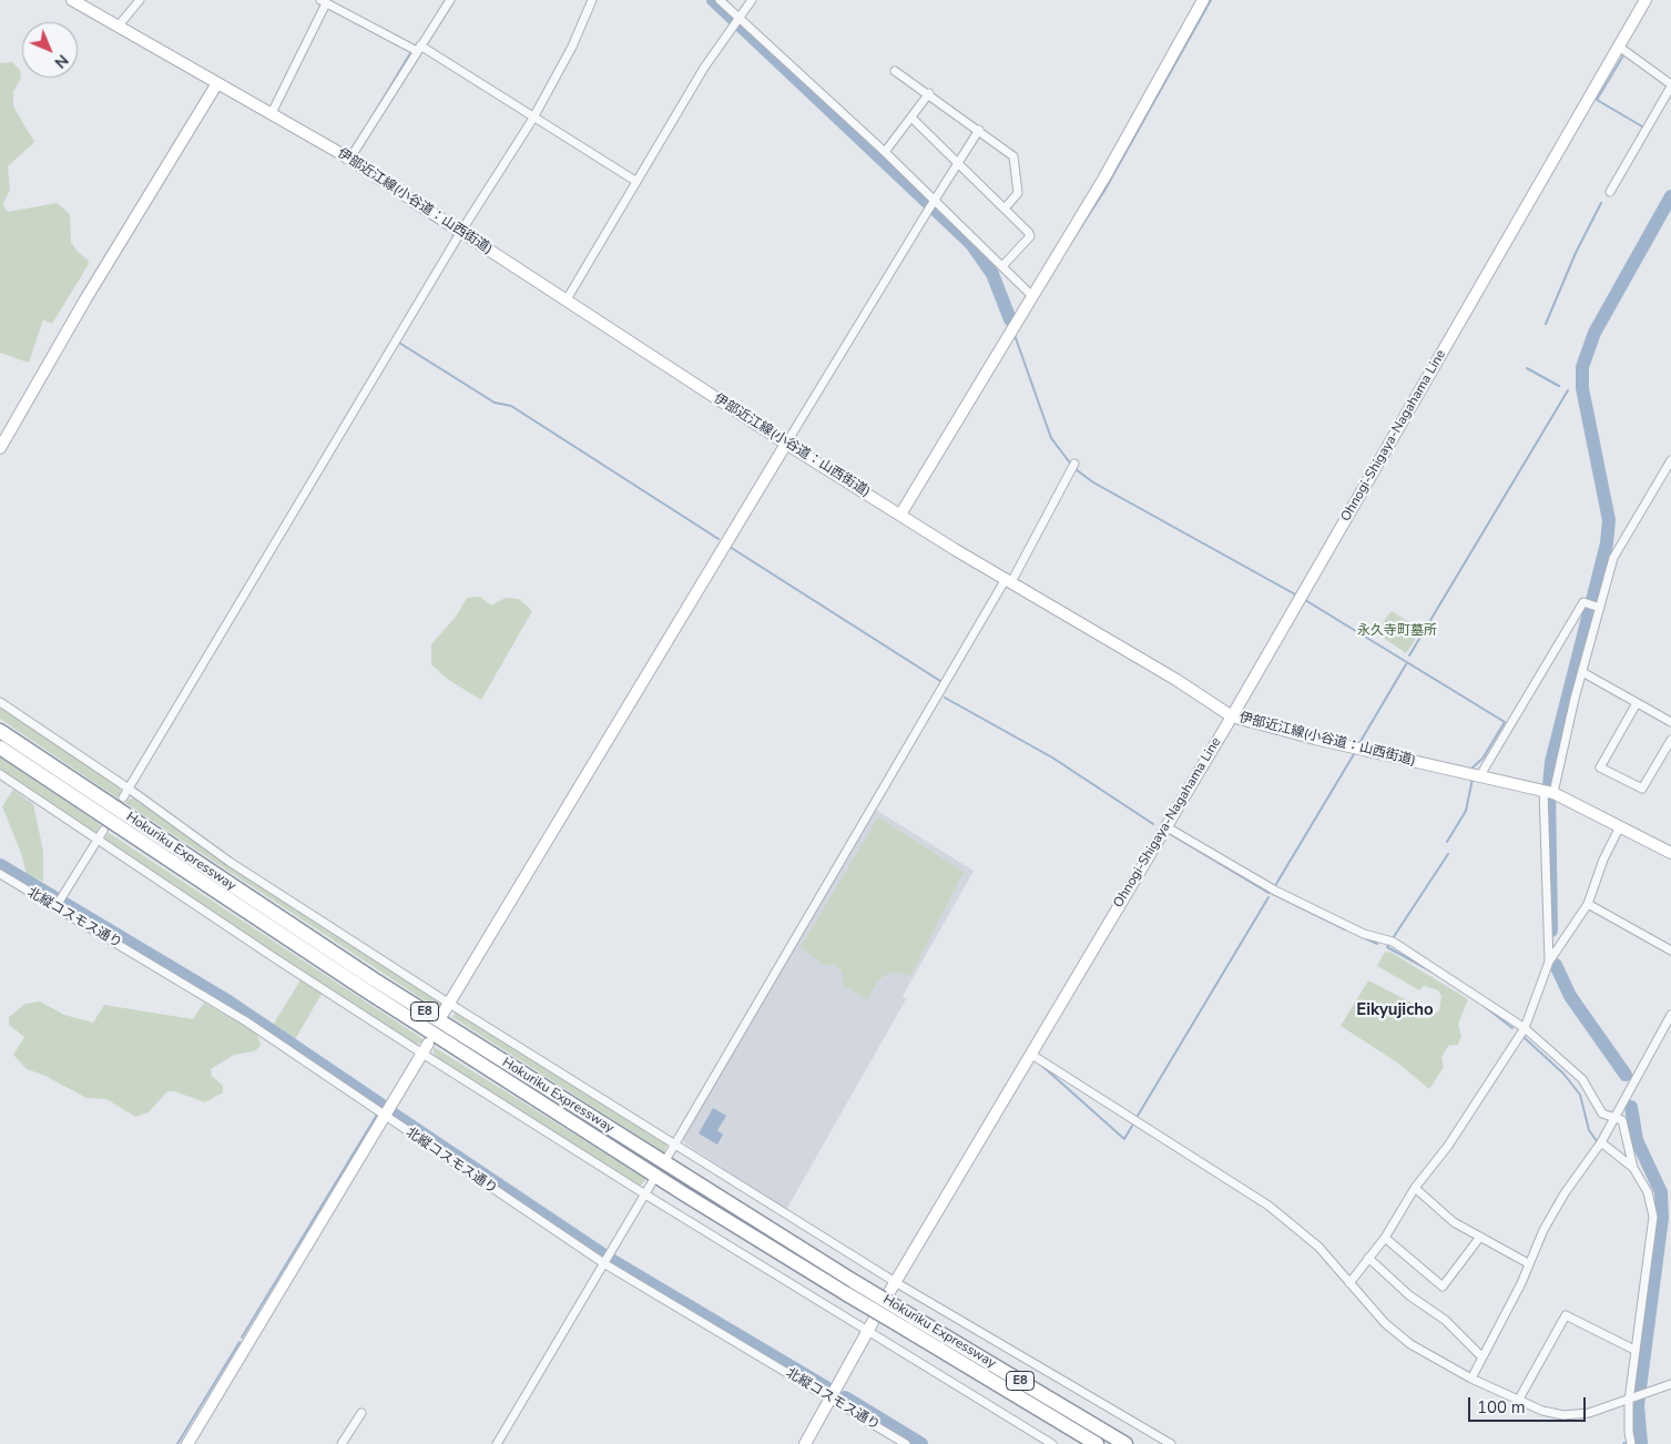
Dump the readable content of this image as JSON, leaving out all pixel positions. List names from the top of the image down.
{
  "streets": {
    "highway": ["Hokuriku Expressway", "E8"],
    "main road": ["伊部近江線(小谷道：山西街道)", "Ohnogi-Shigaya-Nagahama Line"],
    "street": ["北縦コスモス通り"]
  },
  "crossings": [
    ["伊部近江線(小谷道：山西街道)", "Ohnogi-Shigaya-Nagahama Line"],
    ["Ohnogi-Shigaya-Nagahama Line", "北縦コスモス通り"]
  ],
  "districts": ["Eikyujicho"],
  "parks": ["永久寺町墓所"],
  "scale_bar": "100 m",
  "north": "bottom right"
}
